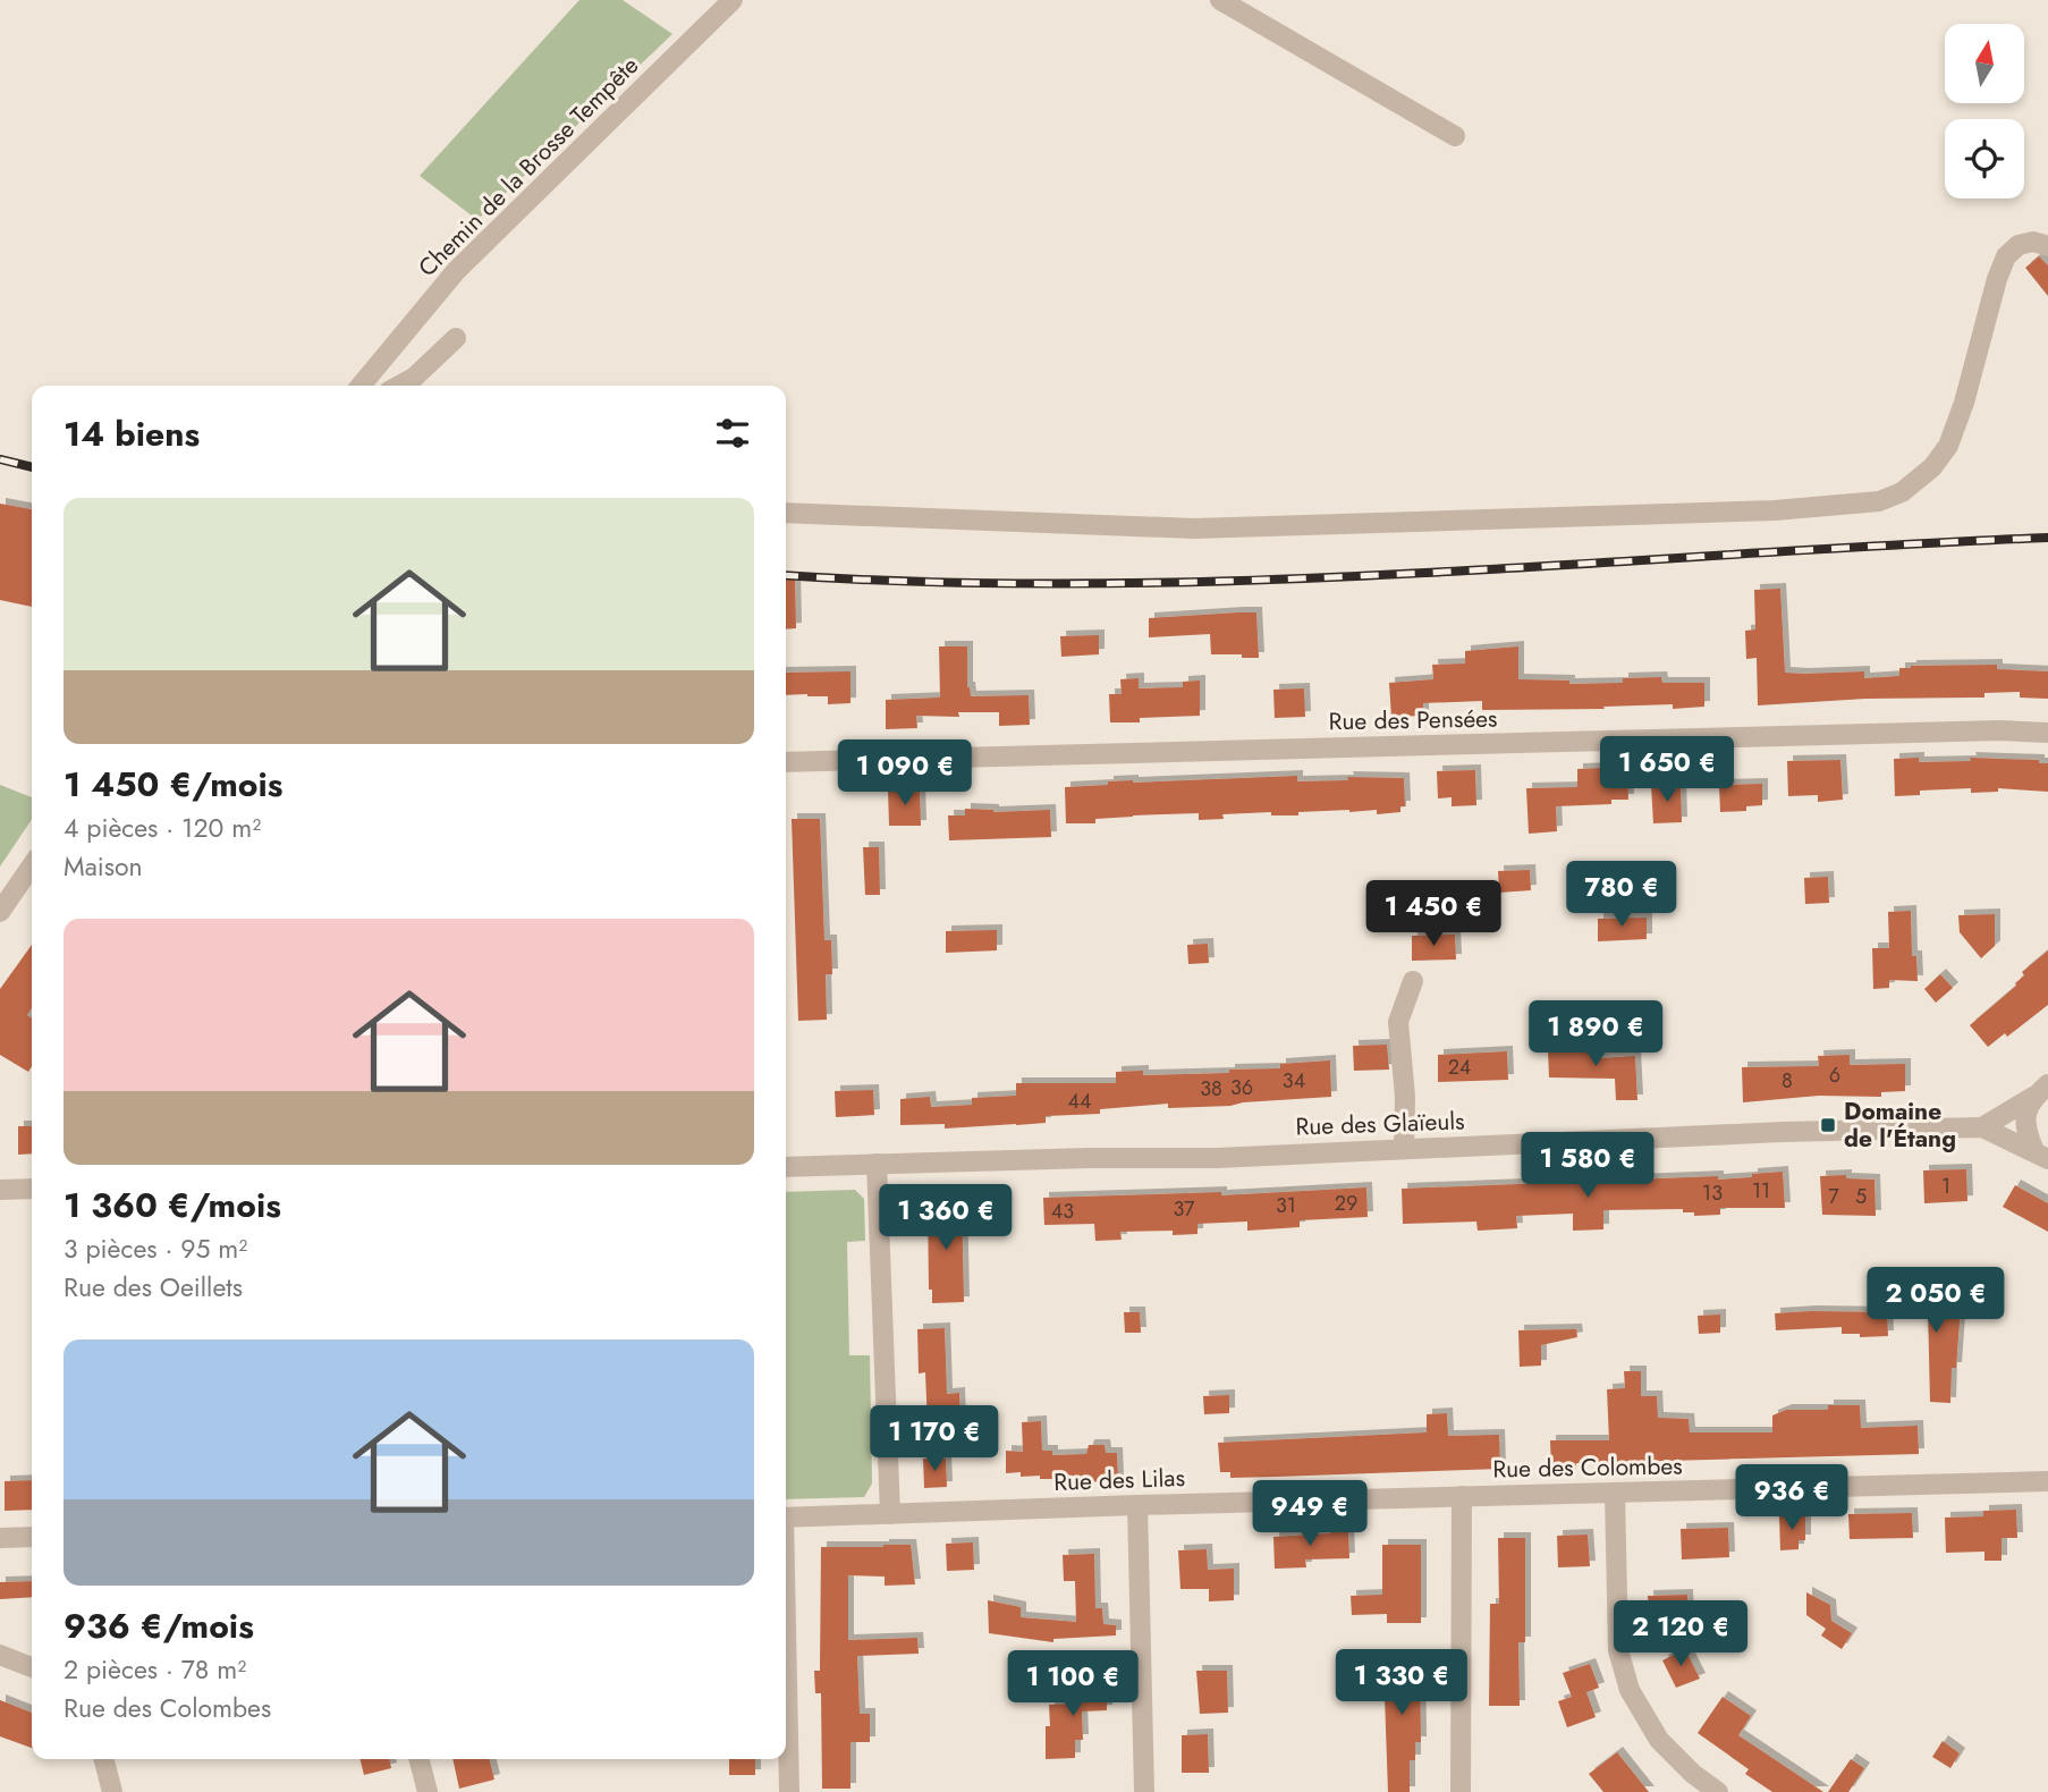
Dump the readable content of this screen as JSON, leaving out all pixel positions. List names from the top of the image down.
{
  "streets": {
    "street": [
      "Chemin de la Brosse Tempête",
      "Rue des Pensées",
      "Rue des Glaïeuls",
      "Rue des Colombes",
      "Rue des Lilas"
    ]
  },
  "crossings": [
    ["Rue des Colombes", "Rue des Lilas"]
  ],
  "places": {
    "transit": ["Domaine de l'Étang"]
  },
  "house_numbers": [
    "24",
    "6",
    "34",
    "8",
    "36",
    "38",
    "44",
    "1",
    "11",
    "13",
    "7",
    "5",
    "29",
    "31",
    "37",
    "43"
  ],
  "north": "top",
  "page": {
    "heading": "14 biens",
    "list": [
      {
        "name": "1 450 €/mois",
        "note": "4 pièces · 120 m² · Maison"
      },
      {
        "name": "1 360 €/mois",
        "note": "3 pièces · 95 m² · Rue des Oeillets"
      },
      {
        "name": "936 €/mois",
        "note": "2 pièces · 78 m² · Rue des Colombes"
      }
    ],
    "price": [
      "1 650 €",
      "1 090 €",
      "780 €",
      "1 450 €",
      "1 890 €",
      "1 580 €",
      "1 360 €",
      "2 050 €",
      "1 170 €",
      "936 €",
      "949 €",
      "2 120 €",
      "1 330 €",
      "1 100 €"
    ]
  }
}
